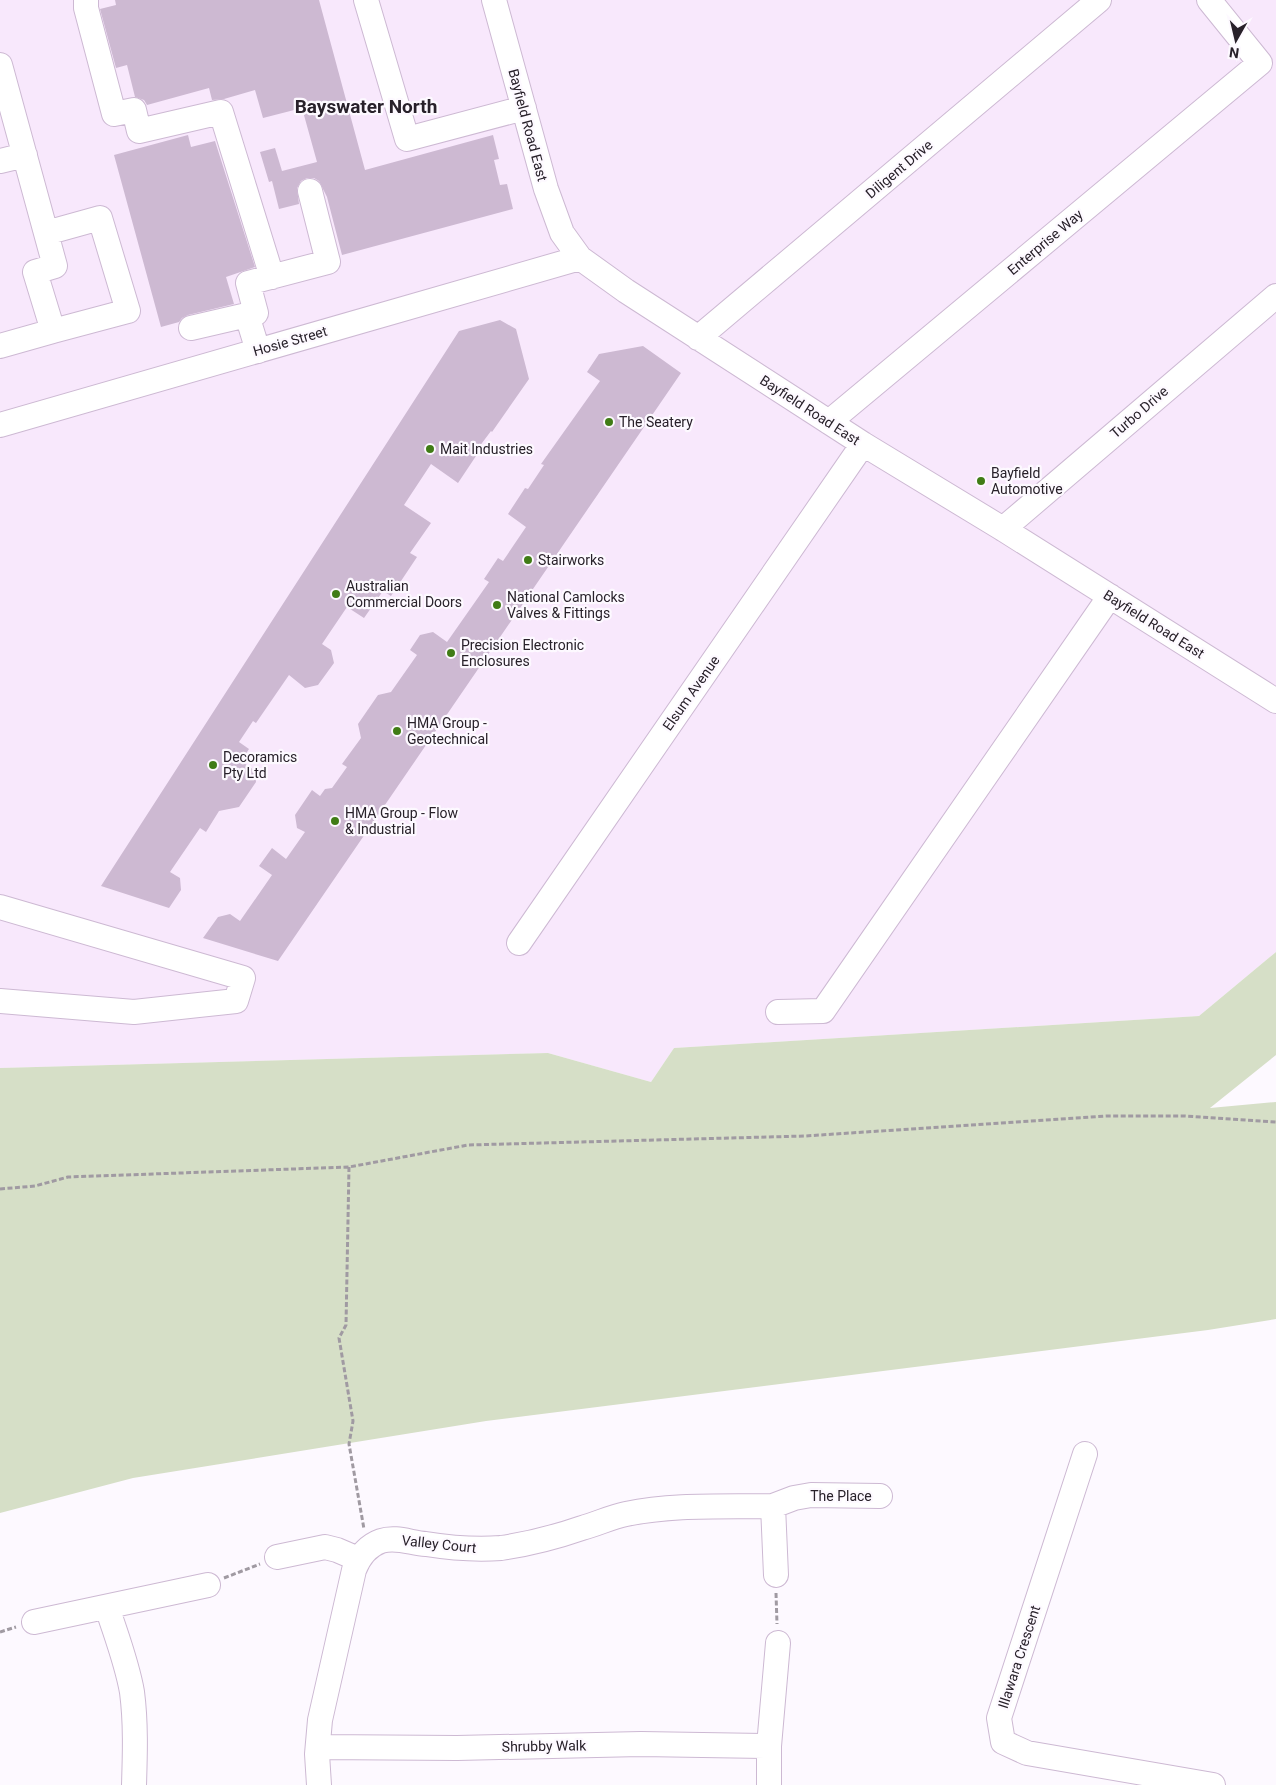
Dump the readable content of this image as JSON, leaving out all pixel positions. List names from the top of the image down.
{
  "streets": {
    "street": [
      "Bayfield Road East",
      "Diligent Drive",
      "Enterprise Way",
      "Hosie Street",
      "Turbo Drive",
      "Elsum Avenue",
      "The Place",
      "Valley Court",
      "Illawara Crescent",
      "Shrubby Walk"
    ]
  },
  "crossings": [
    ["Bayfield Road East", "Diligent Drive"],
    ["Bayfield Road East", "Enterprise Way"],
    ["Bayfield Road East", "Hosie Street"],
    ["Bayfield Road East", "Turbo Drive"],
    ["Bayfield Road East", "Elsum Avenue"],
    ["The Place", "Valley Court"]
  ],
  "districts": ["Bayswater North"],
  "places": [
    "The Seatery",
    "Mait Industries",
    "Bayfield Automotive",
    "Stairworks",
    "Australian Commercial Doors",
    "National Camlocks Valves & Fittings",
    "Precision Electronic Enclosures",
    "HMA Group - Geotechnical",
    "Decoramics Pty Ltd",
    "HMA Group - Flow & Industrial"
  ],
  "north": "bottom"
}
